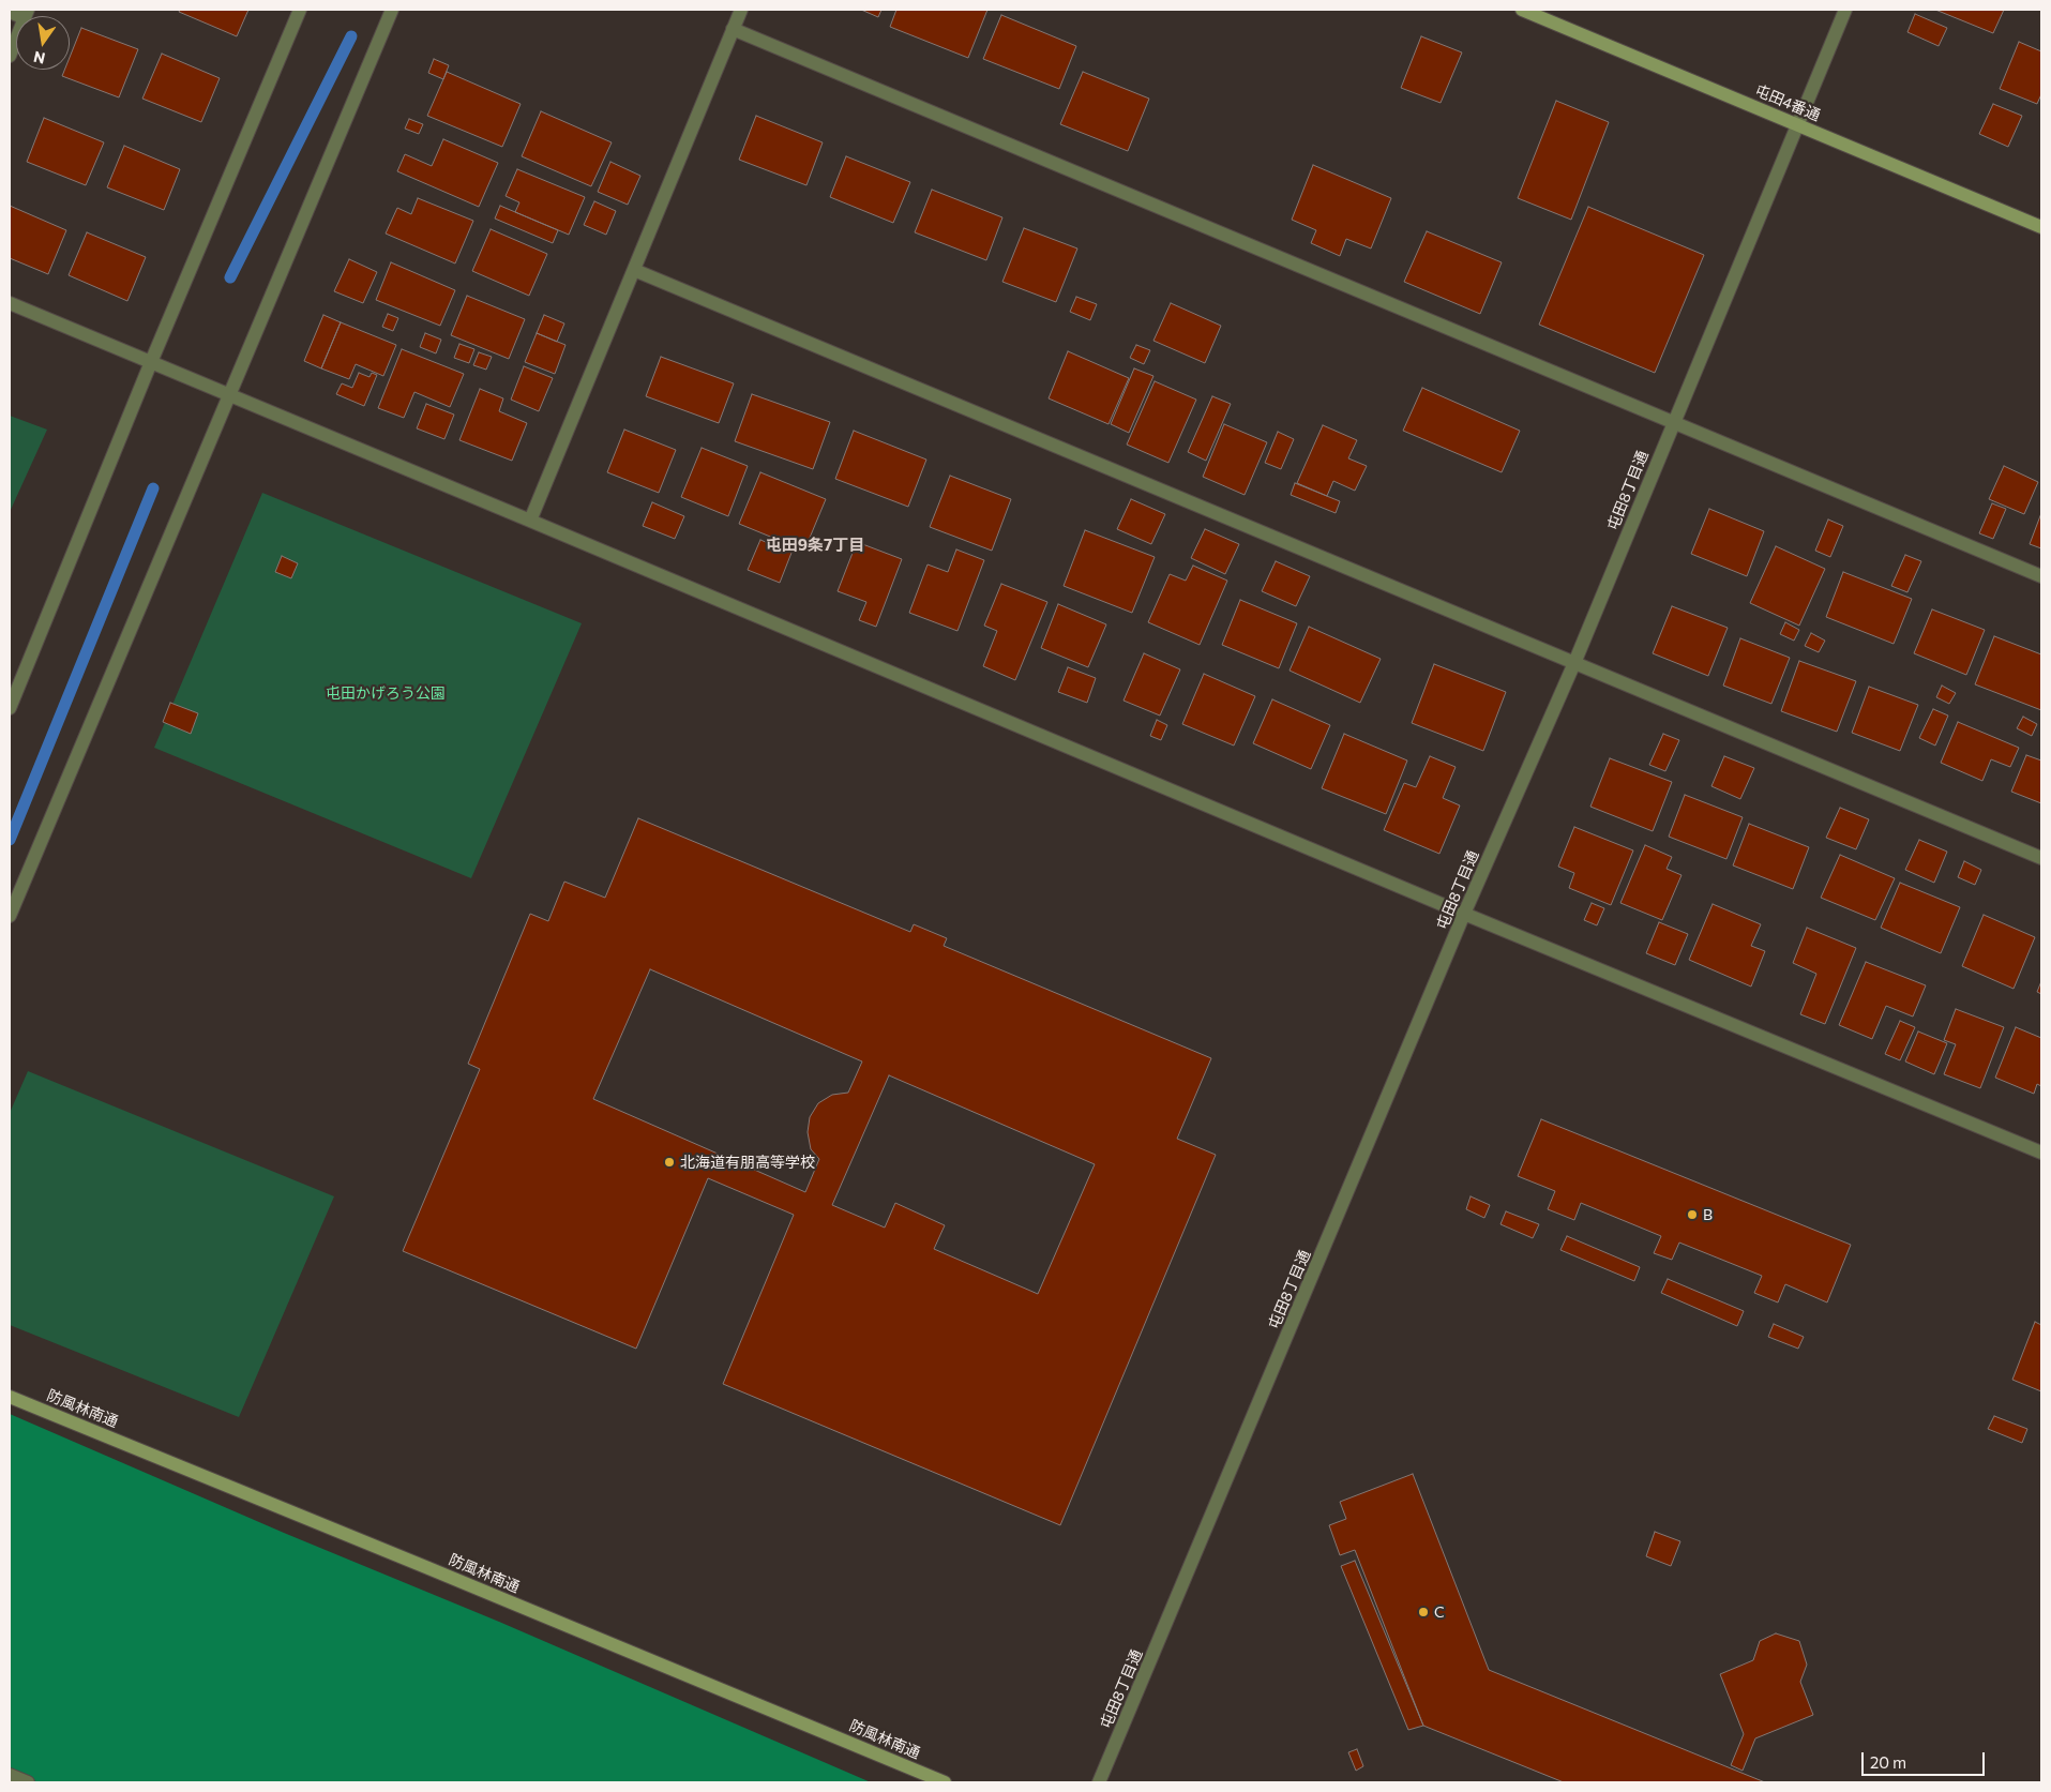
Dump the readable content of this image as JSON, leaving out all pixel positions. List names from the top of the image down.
{
  "streets": {
    "street": ["屯田4番通", "屯田8丁目通", "防風林南通"]
  },
  "crossings": [
    ["屯田4番通", "屯田8丁目通"]
  ],
  "districts": ["屯田9条7丁目"],
  "parks": ["屯田かげろう公園"],
  "places": ["北海道有朋高等学校", "B", "C"],
  "scale_bar": "20 m",
  "north": "bottom"
}
